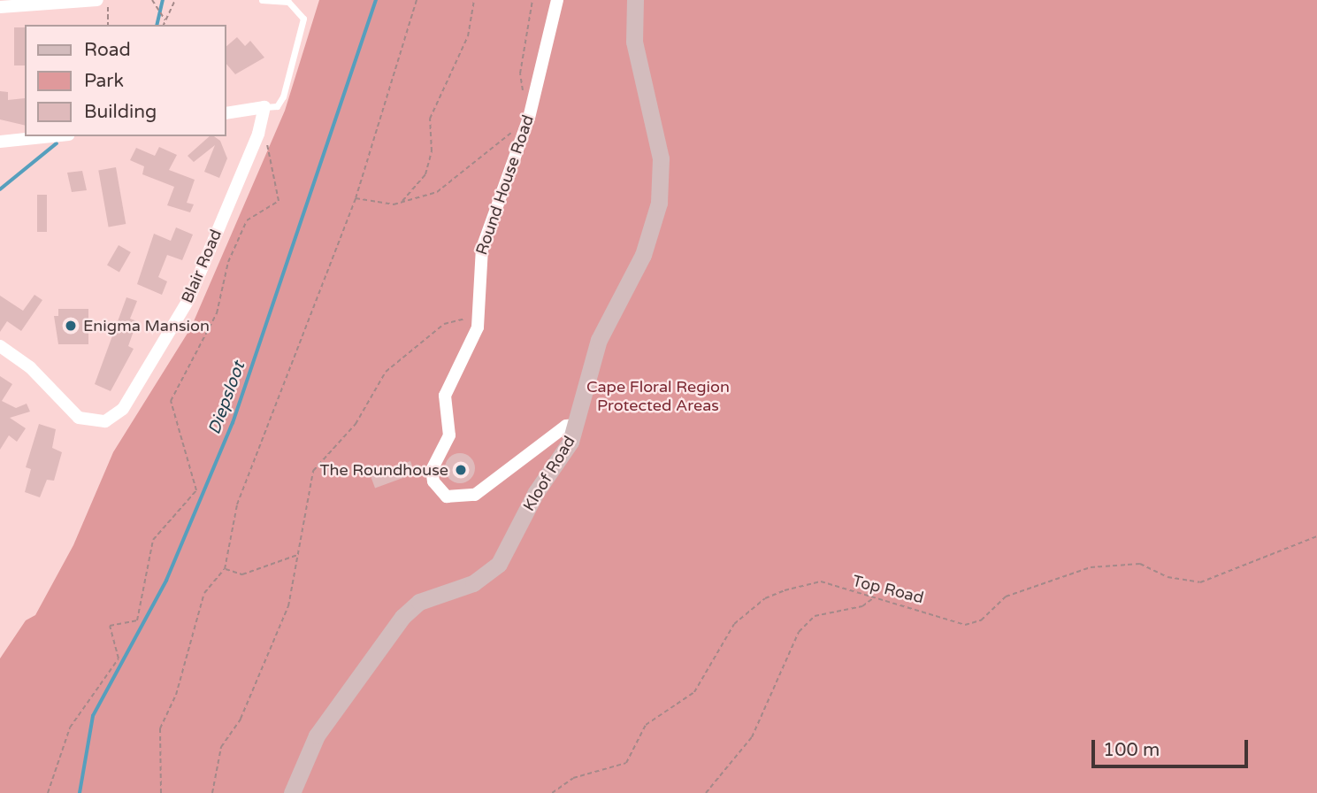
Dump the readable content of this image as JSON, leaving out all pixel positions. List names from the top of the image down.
{
  "streets": {
    "main road": ["Kloof Road"],
    "street": ["Round House Road", "Blair Road"],
    "path": ["Top Road"]
  },
  "crossings": [
    ["Round House Road", "Kloof Road"]
  ],
  "water": ["Diepsloot"],
  "parks": ["Cape Floral Region Protected Areas"],
  "places": ["Enigma Mansion", "The Roundhouse"],
  "legend": ["Road", "Park", "Building"],
  "scale_bar": "100 m"
}
